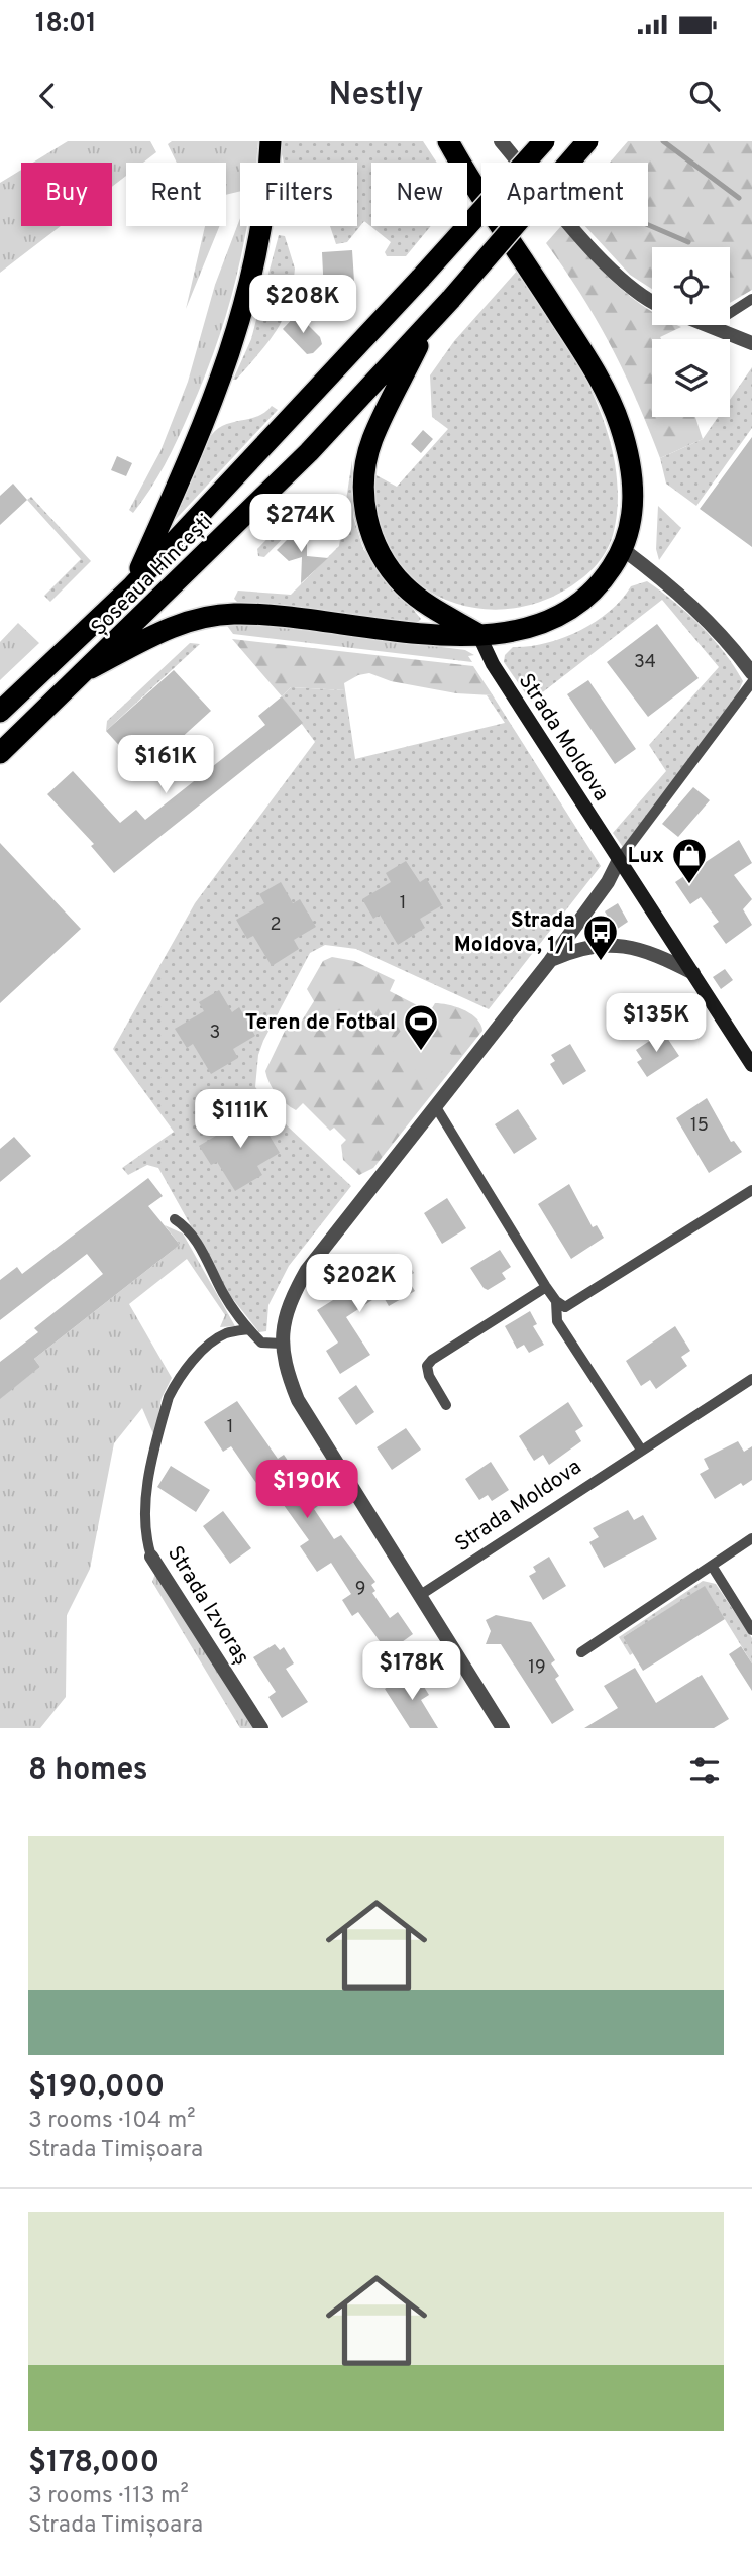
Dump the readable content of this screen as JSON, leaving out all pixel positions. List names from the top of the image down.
{
  "streets": {
    "highway": ["Șoseaua Hîncești"],
    "street": ["Strada Moldova", "Strada Izvoraș"]
  },
  "places": {
    "shop": ["Lux"],
    "bus stop": ["Strada Moldova, 1/1"],
    "sports": ["Teren de Fotbal"]
  },
  "house_numbers": [
    "34",
    "1",
    "2",
    "3",
    "15",
    "1",
    "9",
    "19"
  ],
  "page": {
    "status": "18:01",
    "header": "Nestly",
    "chip": [
      "Buy",
      "Rent",
      "Filters",
      "New",
      "Apartment"
    ],
    "price": [
      "$208K",
      "$274K",
      "$161K",
      "$135K",
      "$111K",
      "$202K",
      "$190K",
      "$178K"
    ],
    "heading": "8 homes",
    "list": [
      {
        "name": "$190,000",
        "note": "3 rooms · 104 m² · Strada Timișoara"
      },
      {
        "name": "$178,000",
        "note": "3 rooms · 113 m² · Strada Timișoara"
      }
    ]
  }
}
